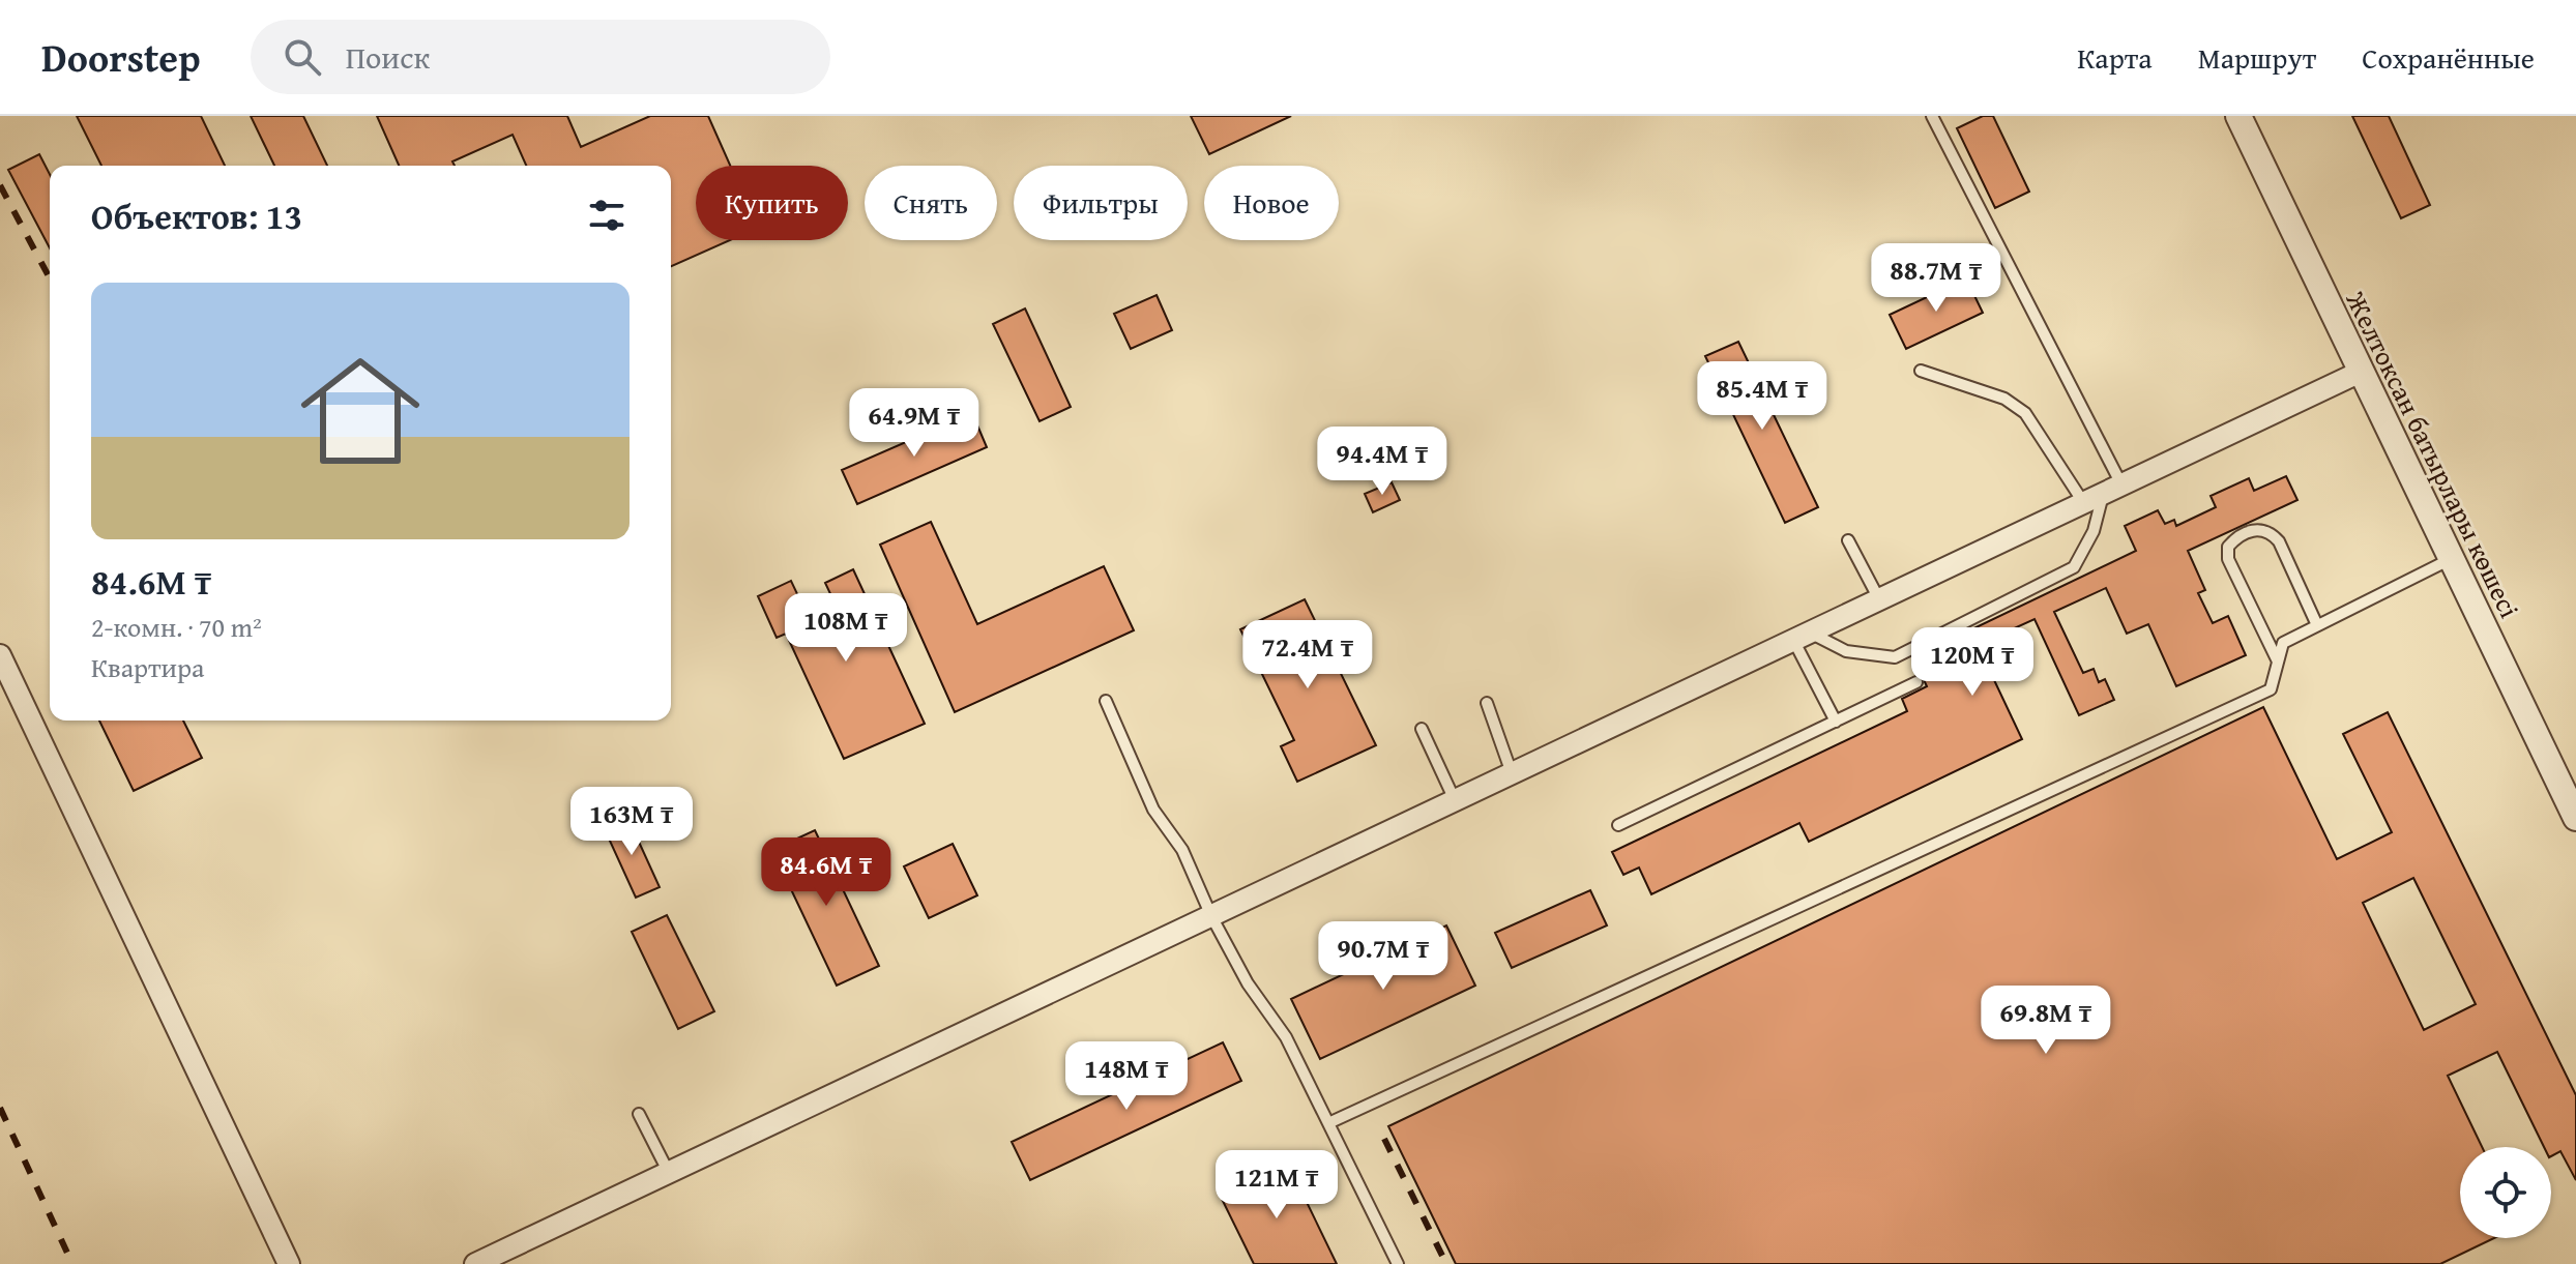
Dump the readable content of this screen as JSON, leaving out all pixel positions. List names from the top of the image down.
{
  "streets": {
    "street": ["Желтоксан батырлары көшесі"]
  },
  "page": {
    "header": "Doorstep",
    "search": "Поиск",
    "nav": ["Карта", "Маршрут", "Сохранённые"],
    "chip": [
      "Купить",
      "Снять",
      "Фильтры",
      "Новое"
    ],
    "heading": "Объектов: 13",
    "price": [
      "88.7M ₸",
      "85.4M ₸",
      "64.9M ₸",
      "94.4M ₸",
      "108M ₸",
      "72.4M ₸",
      "120M ₸",
      "163M ₸",
      "84.6M ₸",
      "90.7M ₸",
      "69.8M ₸",
      "148M ₸",
      "121M ₸"
    ],
    "list": [
      {
        "name": "84.6M ₸",
        "note": "2-комн. · 70 m² · Квартира"
      }
    ]
  }
}
